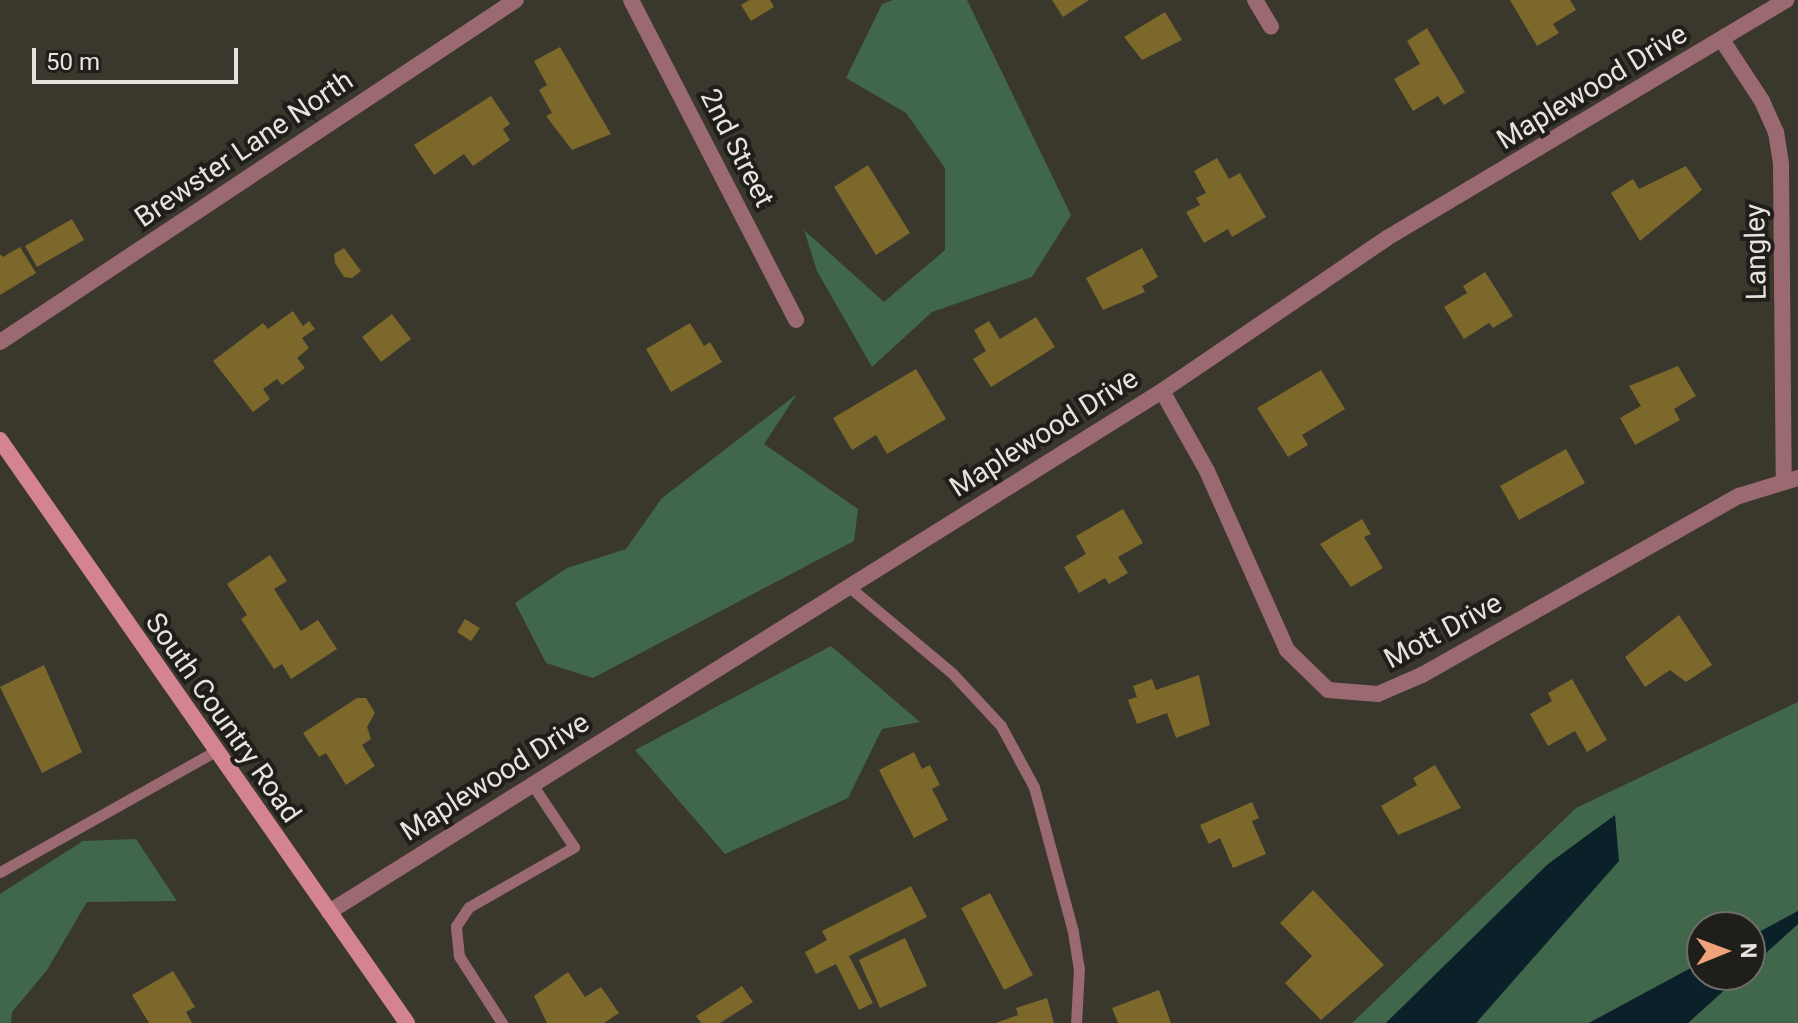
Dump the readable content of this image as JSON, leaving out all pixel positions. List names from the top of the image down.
{
  "streets": {
    "main road": ["South Country Road"],
    "street": [
      "Maplewood Drive",
      "2nd Street",
      "Brewster Lane North",
      "Langley",
      "Mott Drive"
    ]
  },
  "crossings": [
    ["Maplewood Drive", "Langley"],
    ["Maplewood Drive", "Mott Drive"],
    ["Maplewood Drive", "South Country Road"],
    ["Langley", "Mott Drive"]
  ],
  "scale_bar": "50 m",
  "north": "right"
}
